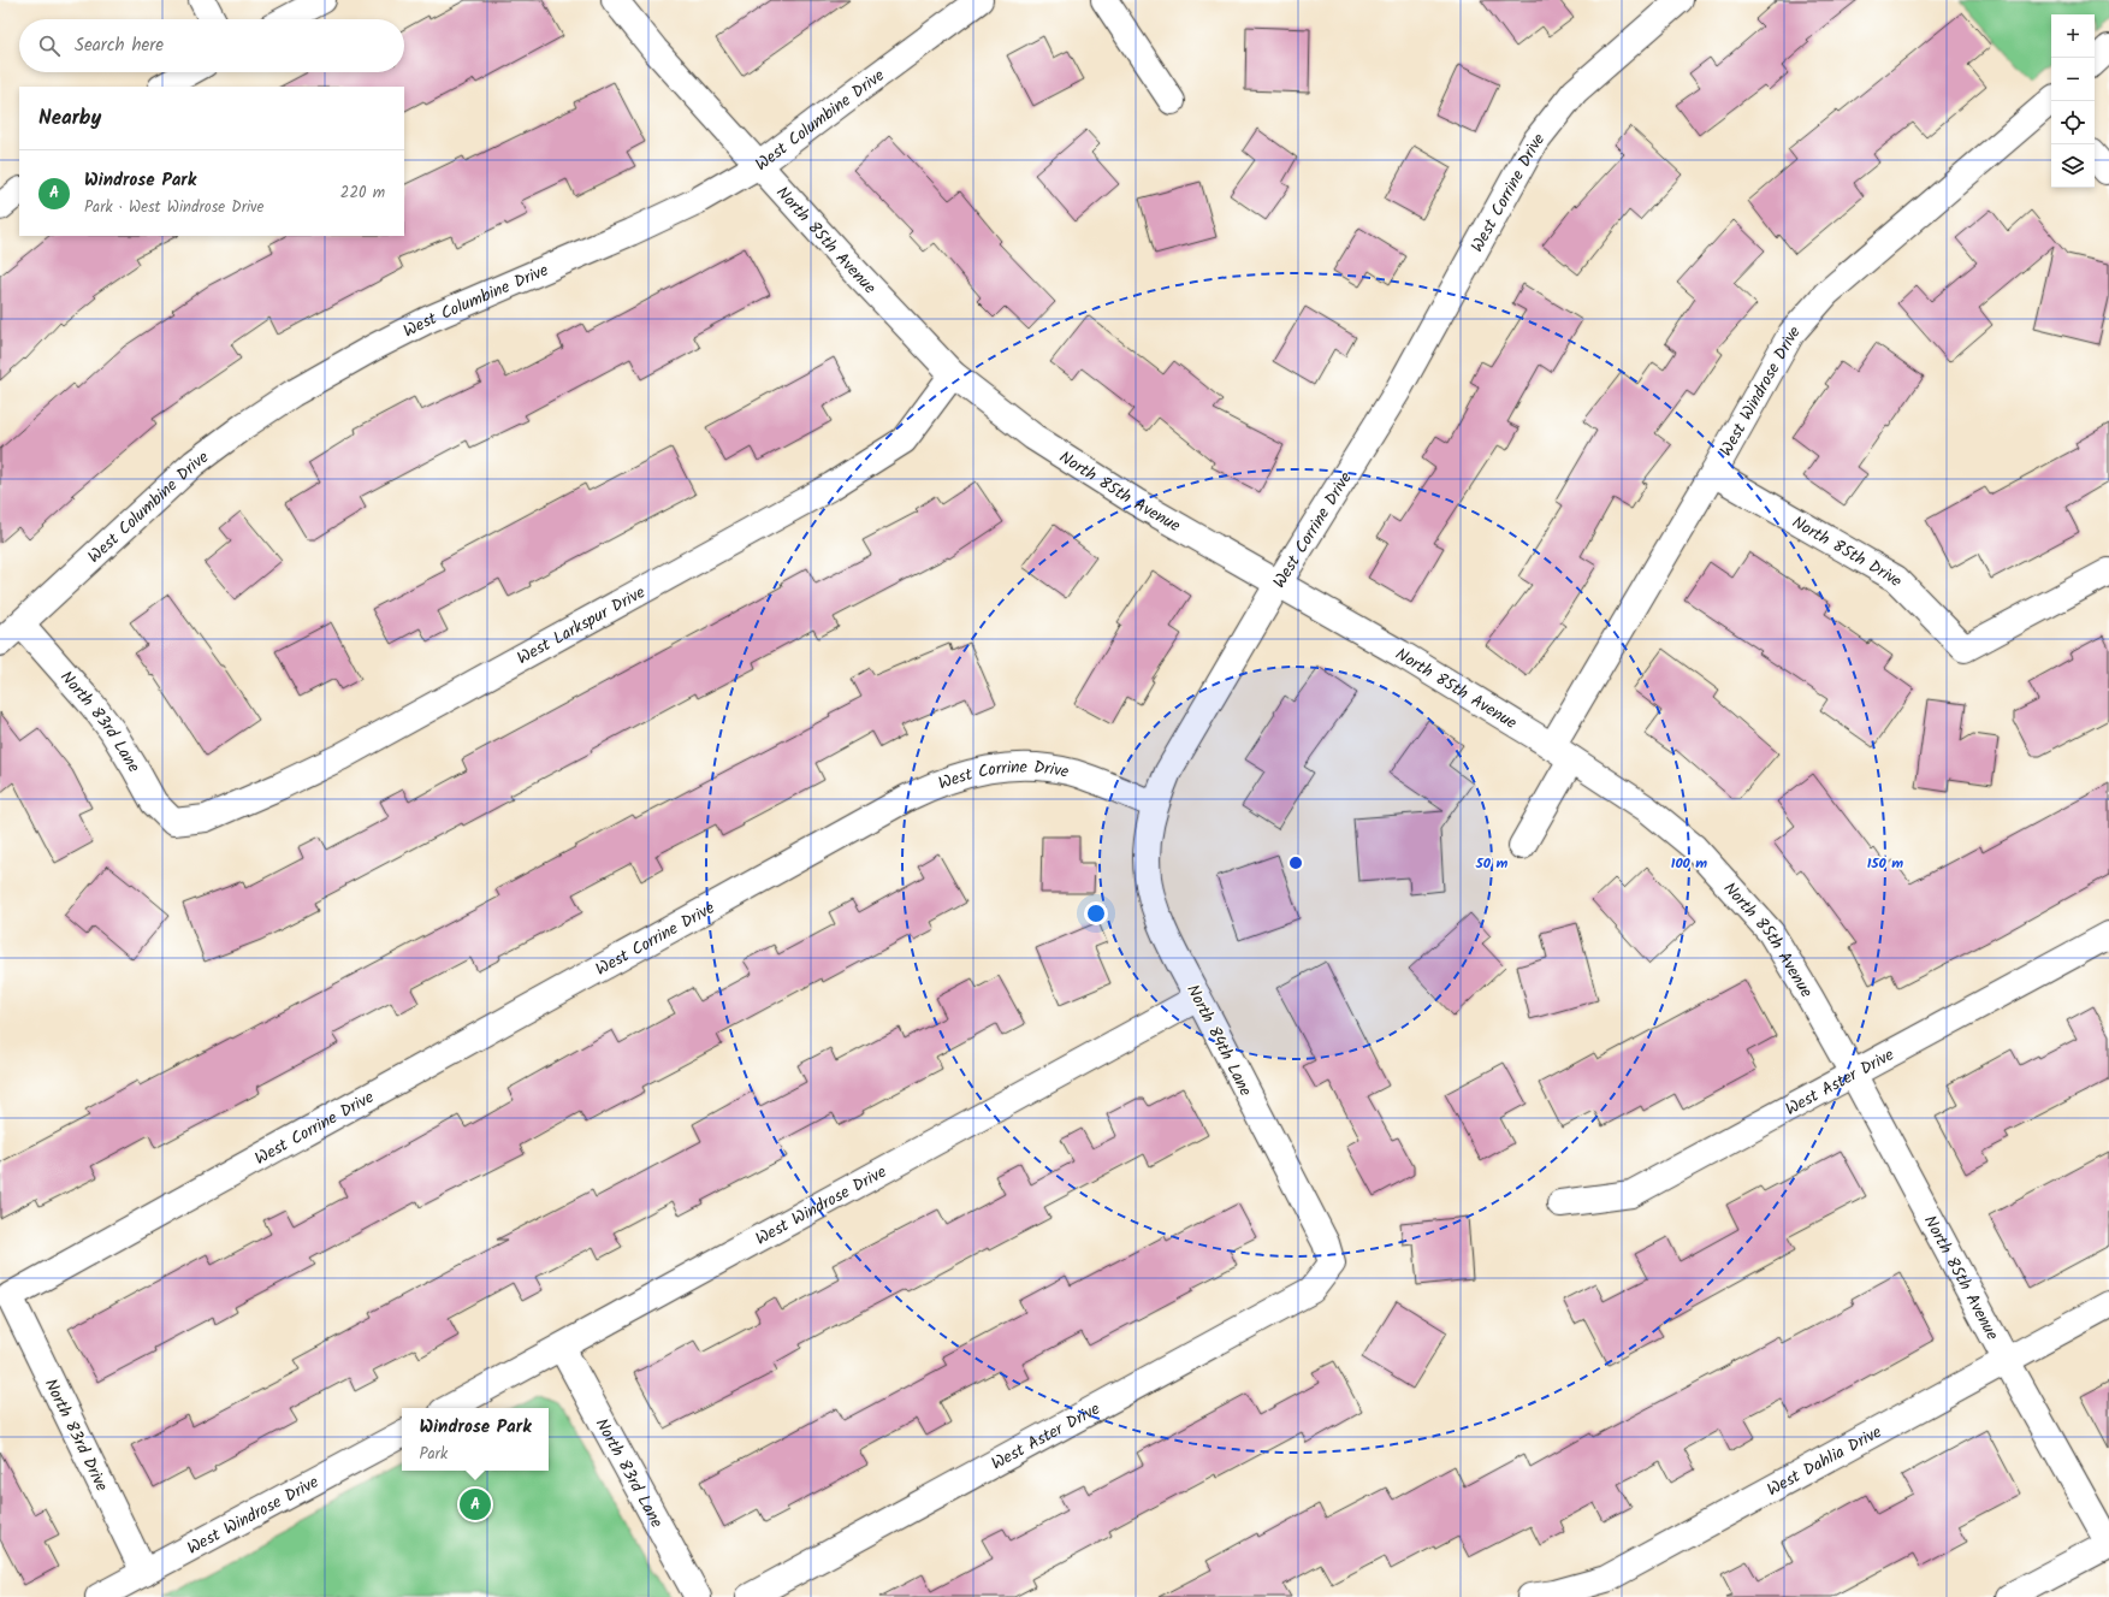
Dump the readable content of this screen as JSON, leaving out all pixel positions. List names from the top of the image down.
{
  "streets": {
    "street": [
      "West Columbine Drive",
      "West Corrine Drive",
      "North 85th Avenue",
      "West Windrose Drive",
      "North 85th Drive",
      "West Larkspur Drive",
      "North 83rd Lane",
      "North 84th Lane",
      "West Aster Drive",
      "North 83rd Drive",
      "West Dahlia Drive"
    ]
  },
  "crossings": [
    ["West Columbine Drive", "North 85th Avenue"],
    ["West Columbine Drive", "North 83rd Lane"],
    ["West Corrine Drive", "North 85th Avenue"],
    ["West Corrine Drive", "North 84th Lane"],
    ["West Corrine Drive", "North 83rd Drive"],
    ["North 85th Avenue", "West Windrose Drive"],
    ["North 85th Avenue", "West Larkspur Drive"],
    ["North 85th Avenue", "West Aster Drive"],
    ["North 85th Avenue", "West Dahlia Drive"],
    ["West Windrose Drive", "North 85th Drive"],
    ["West Windrose Drive", "North 83rd Lane"],
    ["West Windrose Drive", "North 84th Lane"],
    ["West Windrose Drive", "North 83rd Drive"],
    ["West Larkspur Drive", "North 83rd Lane"],
    ["North 84th Lane", "West Aster Drive"]
  ],
  "page": {
    "map_buttons": ["+", "−"],
    "search": "Search here",
    "heading": "Nearby",
    "list": [
      {
        "mark": "A",
        "name": "Windrose Park",
        "note": "Park · West Windrose Drive",
        "value": "220 m"
      }
    ],
    "popup": ["Windrose Park", "Park"],
    "pins": "A"
  },
  "rings": ["50 m", "100 m", "150 m"]
}
